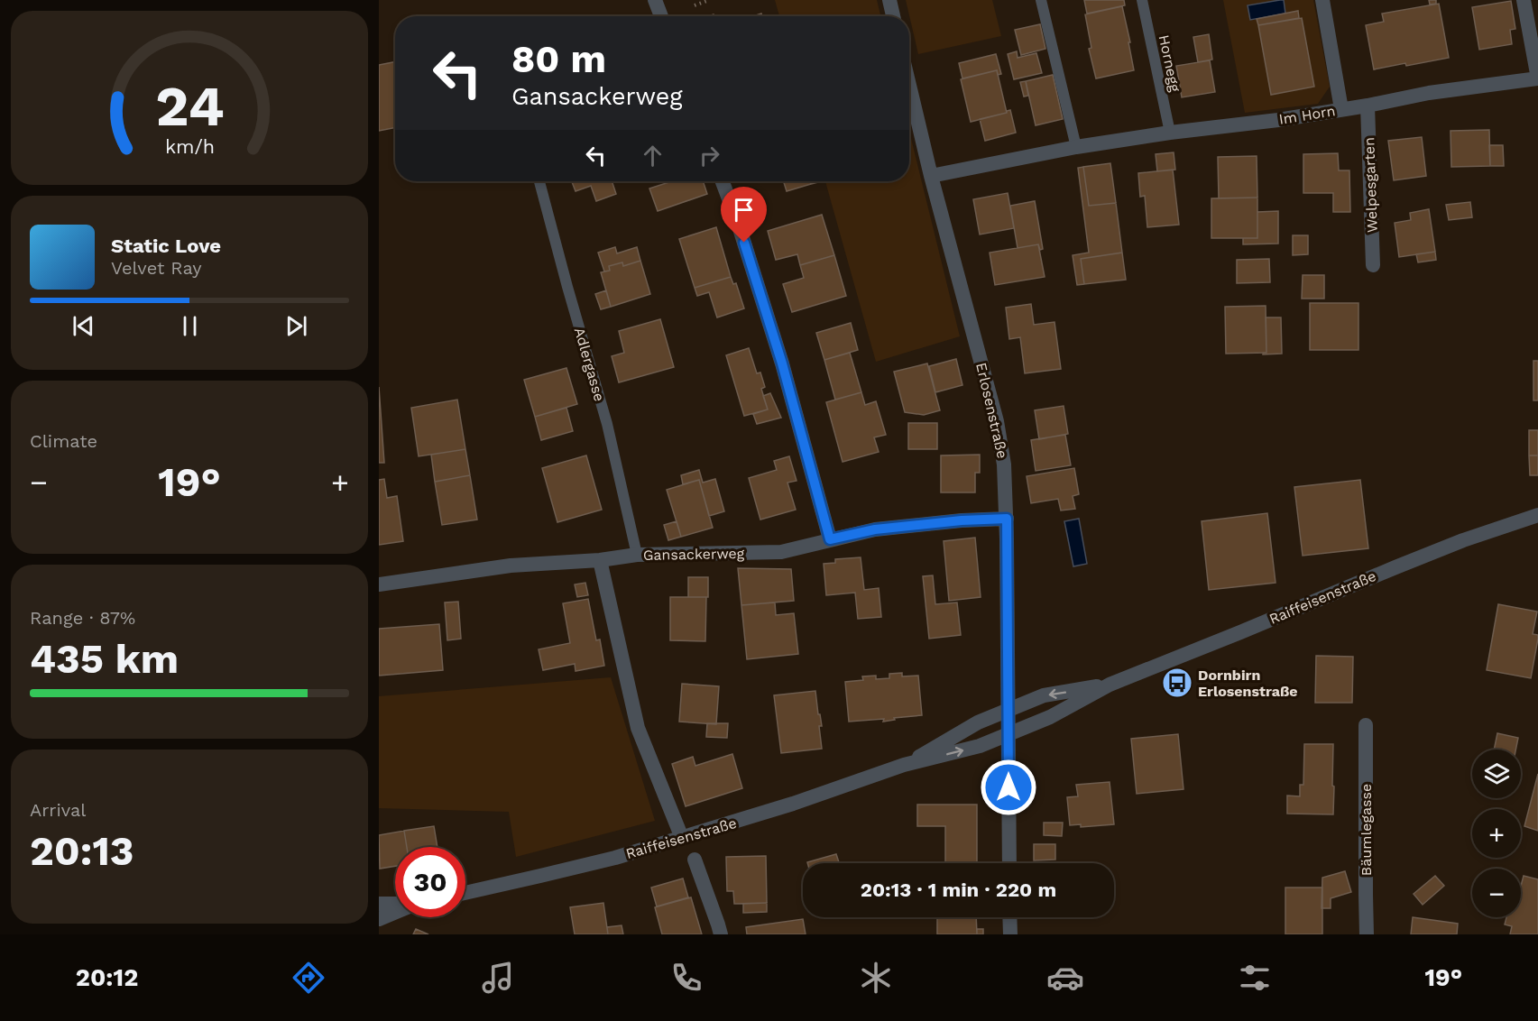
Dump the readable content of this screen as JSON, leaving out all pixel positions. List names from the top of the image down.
{
  "streets": {
    "street": [
      "Im Horn",
      "Welpesgarten",
      "Erlosenstraße",
      "Gansackerweg",
      "Raiffeisenstraße",
      "Bäumlegasse"
    ],
    "lane": ["Hornegg", "Adlergasse"]
  },
  "crossings": [
    ["Hornegg", "Im Horn"],
    ["Im Horn", "Welpesgarten"],
    ["Im Horn", "Erlosenstraße"],
    ["Adlergasse", "Gansackerweg"],
    ["Erlosenstraße", "Gansackerweg"],
    ["Erlosenstraße", "Raiffeisenstraße"]
  ],
  "places": {
    "bus stop": ["Dornbirn Erlosenstraße"]
  },
  "page": {
    "turn": ["80 m", "Gansackerweg"],
    "song": ["Static Love", "Velvet Ray"],
    "tile": [
      "Climate",
      ["Range · 87%", "435 km"],
      ["Arrival", "20:13"]
    ],
    "heat": ["−", "19°", "+"],
    "map_buttons": ["+", "−"],
    "limit": "30",
    "trip": "20:13 · 1 min · 220 m",
    "tabs": ["20:12", "19°"],
    "gauge": ["24", "km/h"]
  }
}
